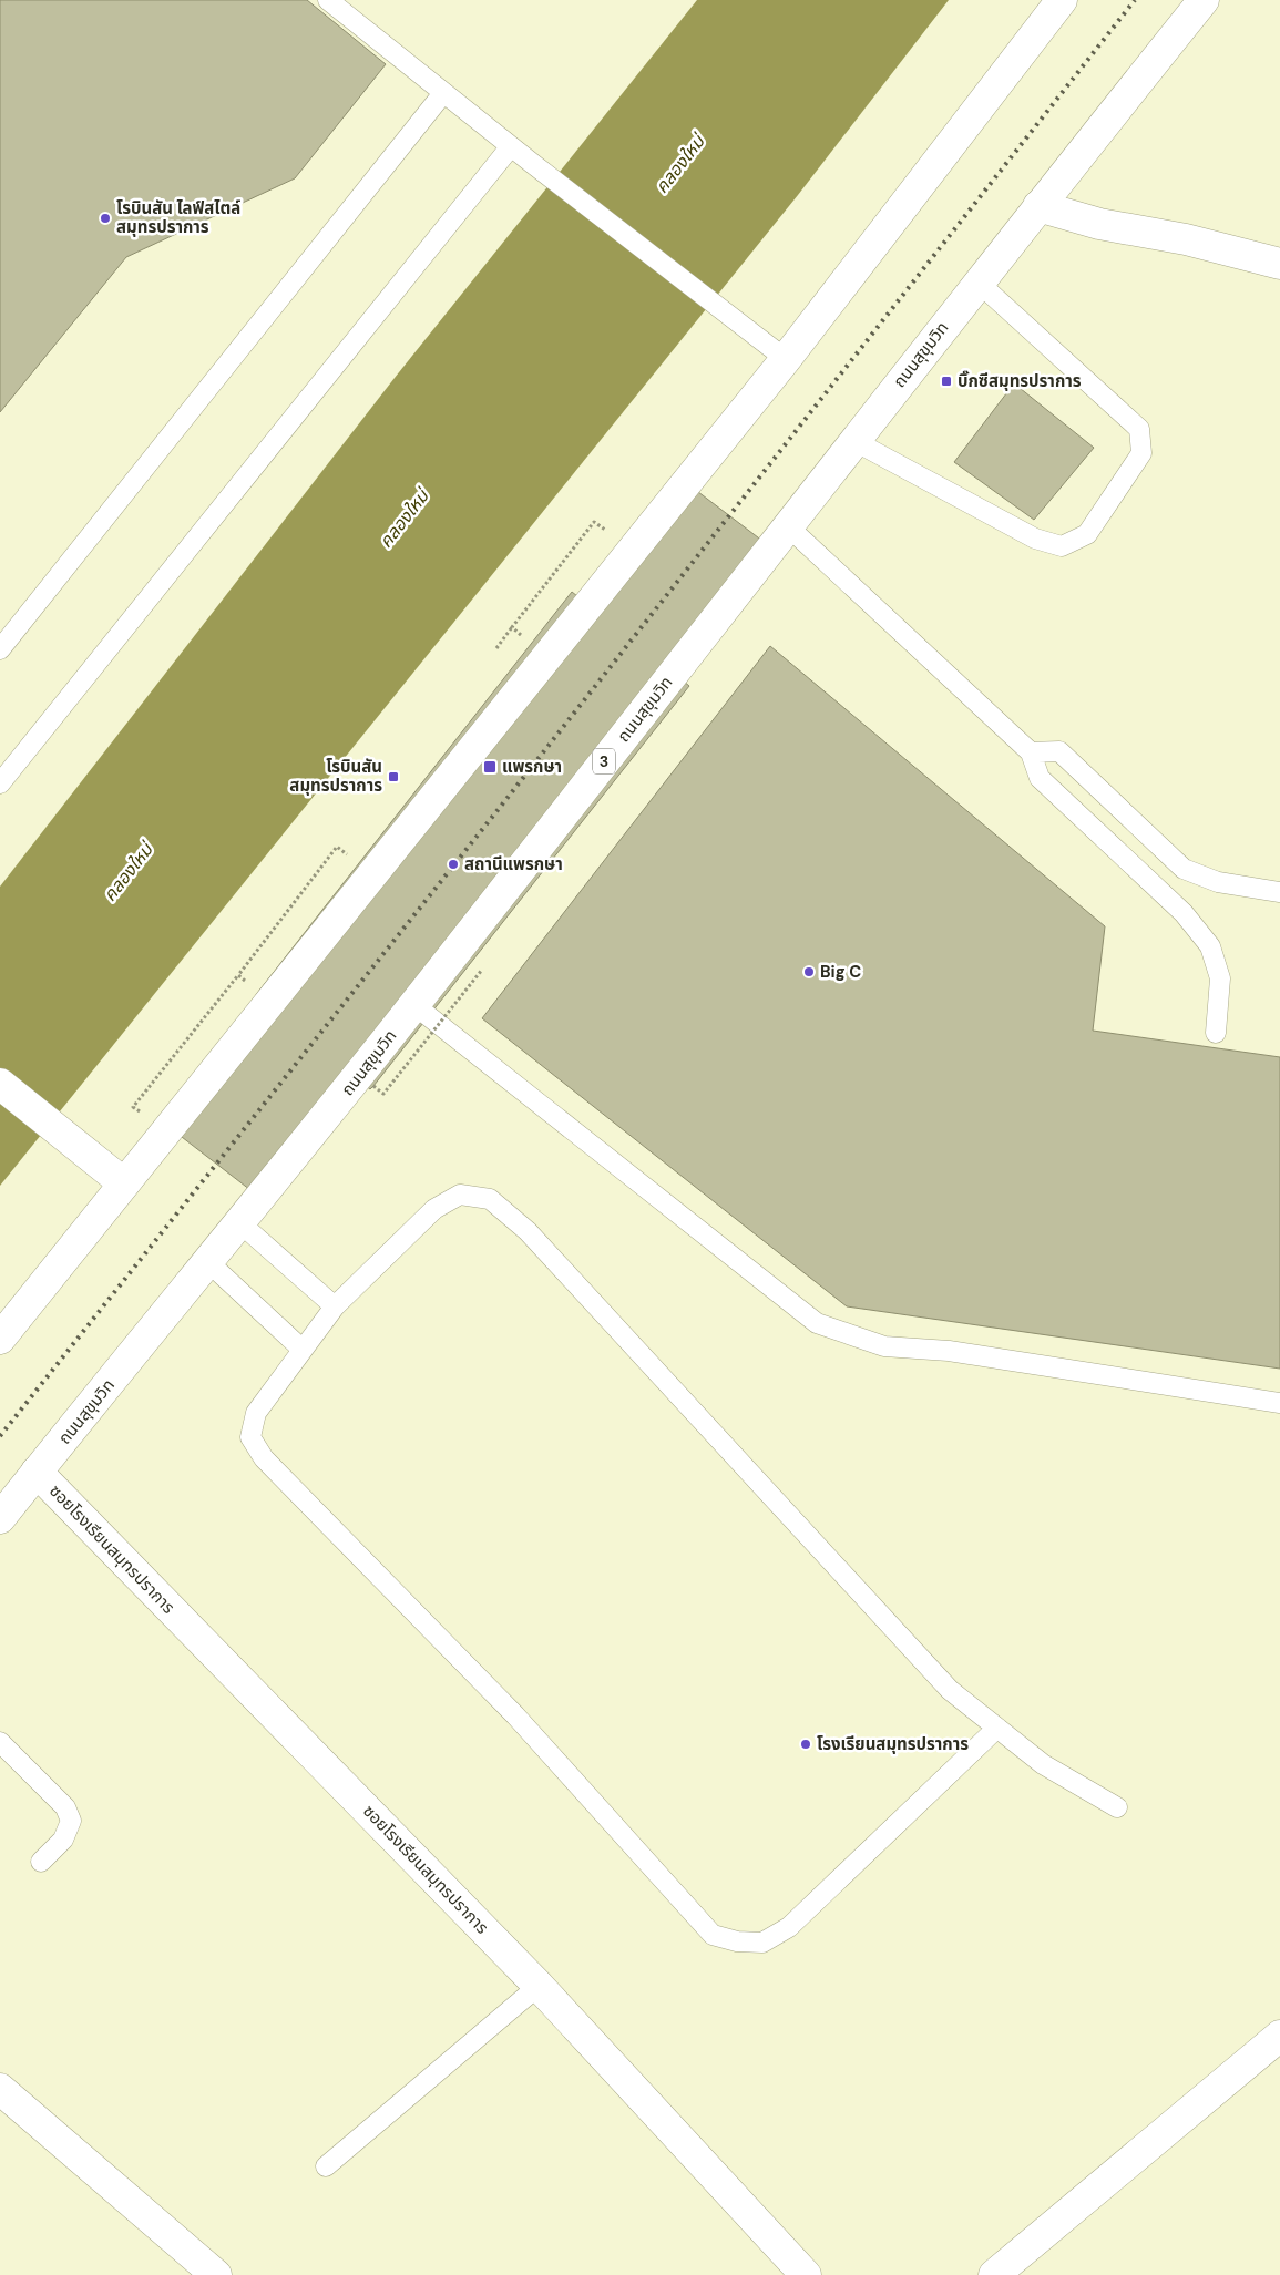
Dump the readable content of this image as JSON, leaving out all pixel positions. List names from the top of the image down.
{
  "streets": {
    "main road": ["ถนนสุขุมวิท", "3", "ซอยโรงเรียนสมุทรปราการ"]
  },
  "crossings": [
    ["ถนนสุขุมวิท", "ซอยโรงเรียนสมุทรปราการ"]
  ],
  "water": ["คลองใหม่"],
  "places": {
    "other": [
      "โรบินสัน ไลฟ์สไตล์ สมุทรปราการ",
      "สถานีแพรกษา",
      "Big C",
      "โรงเรียนสมุทรปราการ"
    ],
    "transit": ["บิ๊กซีสมุทรปราการ", "แพรกษา", "โรบินสัน สมุทรปราการ"]
  }
}
